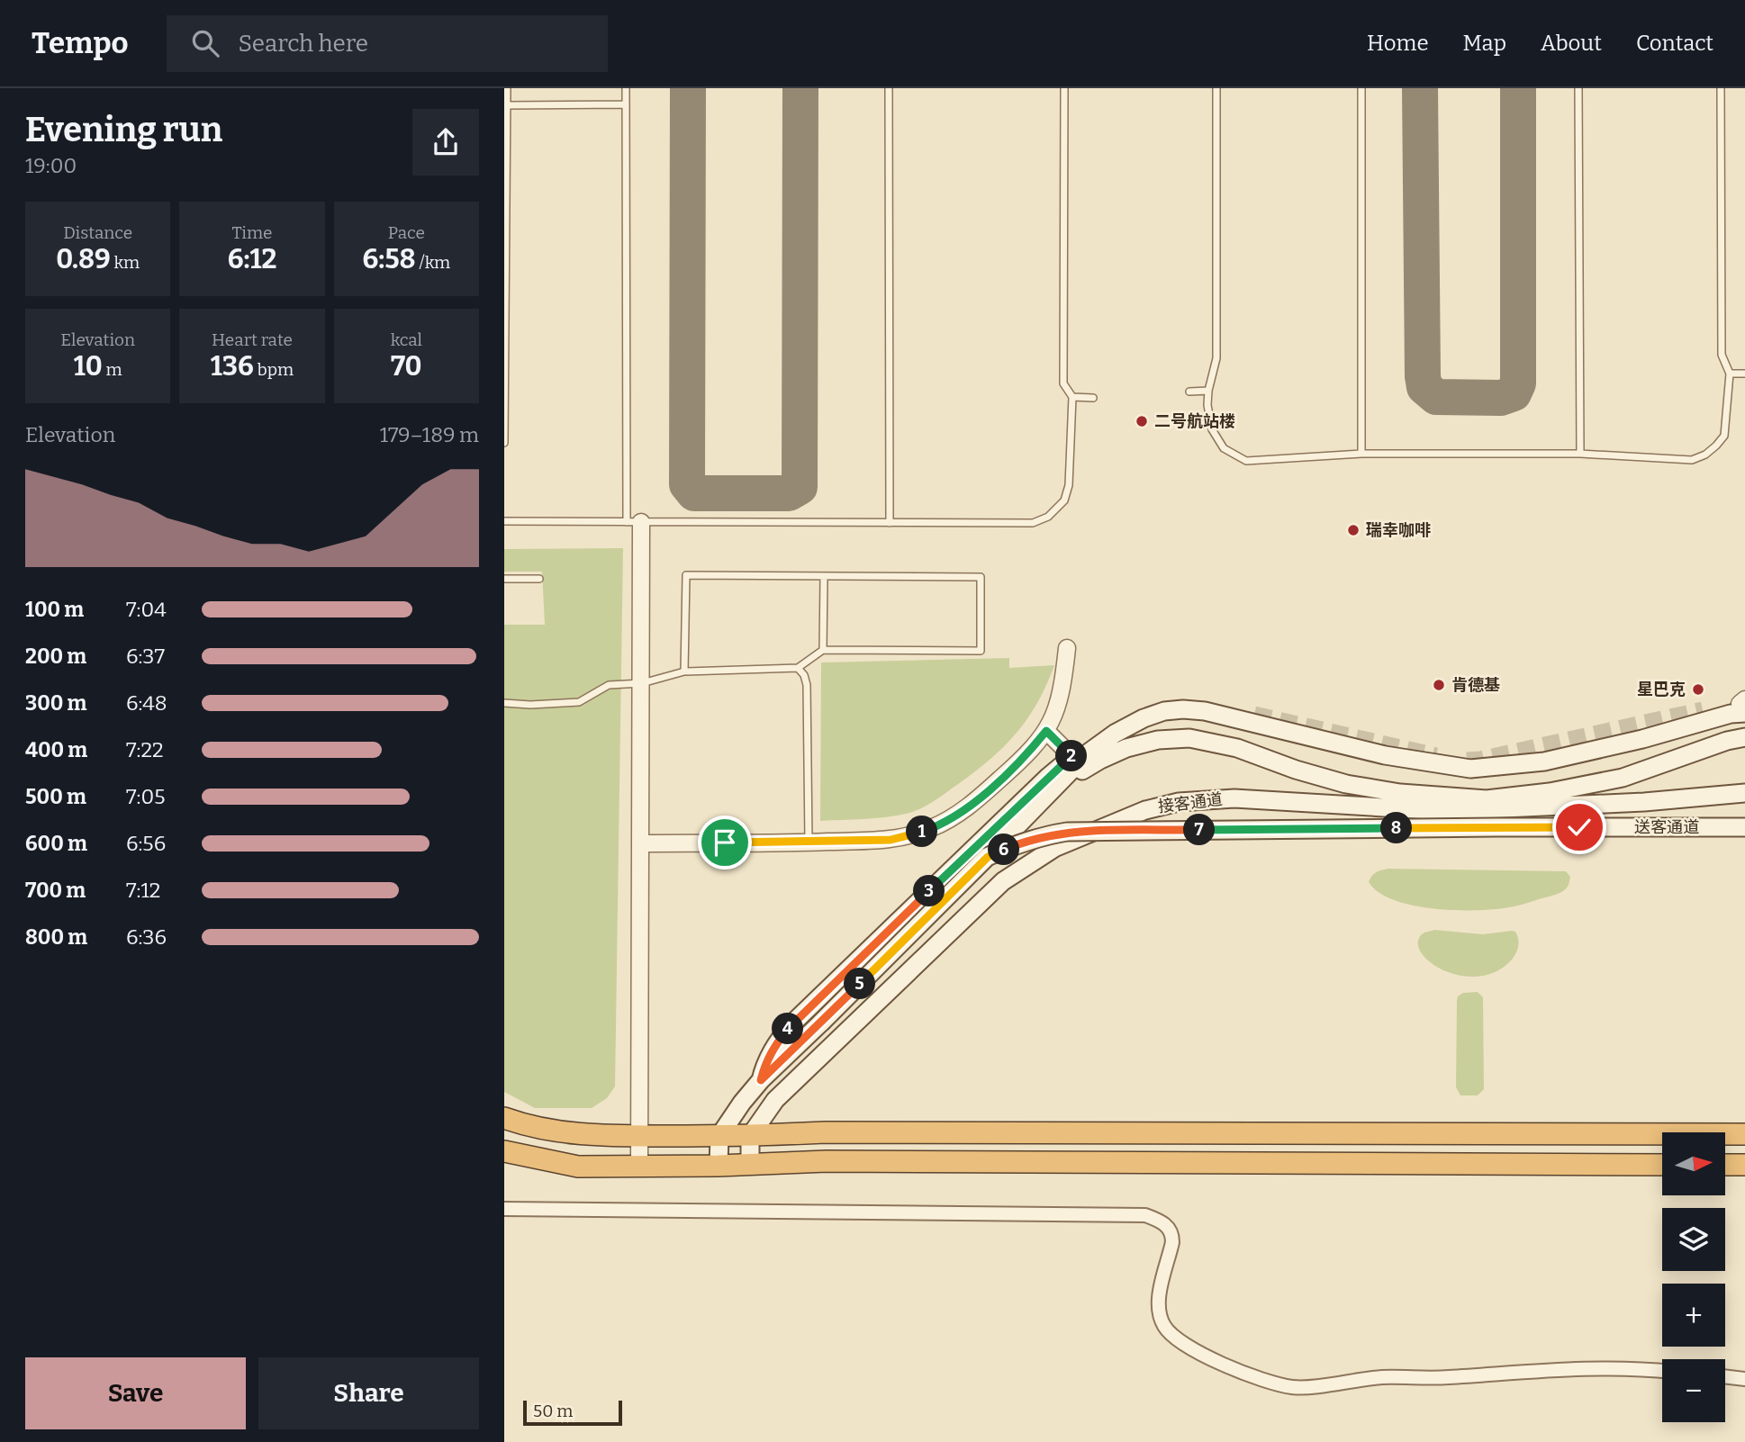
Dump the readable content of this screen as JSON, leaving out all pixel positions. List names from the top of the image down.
{
  "streets": {
    "main road": ["接客通道", "送客通道"]
  },
  "places": [
    "二号航站楼",
    "瑞幸咖啡",
    "肯德基",
    "星巴克"
  ],
  "scale_bar": "50 m",
  "north": "right",
  "page": {
    "header": "Tempo",
    "search": "Search here",
    "nav": [
      "Home",
      "Map",
      "About",
      "Contact"
    ],
    "heading": ["Evening run", "19:00"],
    "stats": [
      ["Distance", "0.89 km"],
      ["Time", "6:12"],
      ["Pace", "6:58 /km"],
      ["Elevation", "10 m"],
      ["Heart rate", "136 bpm"],
      ["kcal", "70"]
    ],
    "chart": ["Elevation", "179–189 m"],
    "list": [
      {
        "name": "100 m",
        "note": "7:04"
      },
      {
        "name": "200 m",
        "note": "6:37"
      },
      {
        "name": "300 m",
        "note": "6:48"
      },
      {
        "name": "400 m",
        "note": "7:22"
      },
      {
        "name": "500 m",
        "note": "7:05"
      },
      {
        "name": "600 m",
        "note": "6:56"
      },
      {
        "name": "700 m",
        "note": "7:12"
      },
      {
        "name": "800 m",
        "note": "6:36"
      }
    ],
    "pins": [
      "2",
      "8",
      "7",
      "1",
      "6",
      "3",
      "5",
      "4"
    ],
    "map_buttons": ["+", "−"],
    "buttons": ["Save", "Share"],
    "scale": "50 m"
  }
}
